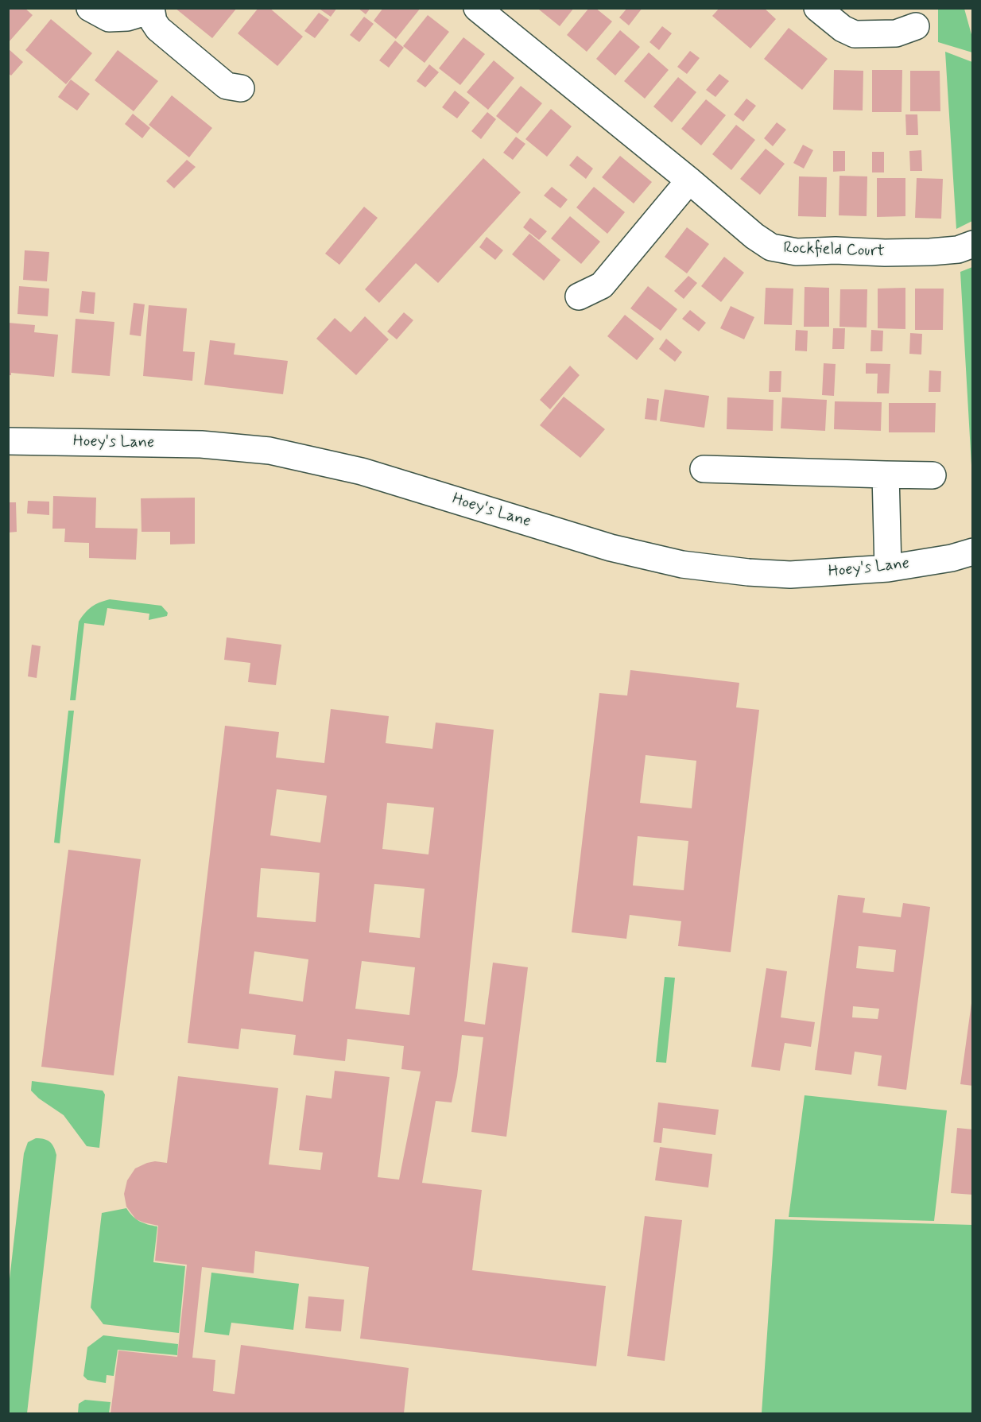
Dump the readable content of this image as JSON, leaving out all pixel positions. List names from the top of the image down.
{
  "streets": {
    "street": ["Rockfield Court", "Hoey's Lane"]
  }
}
